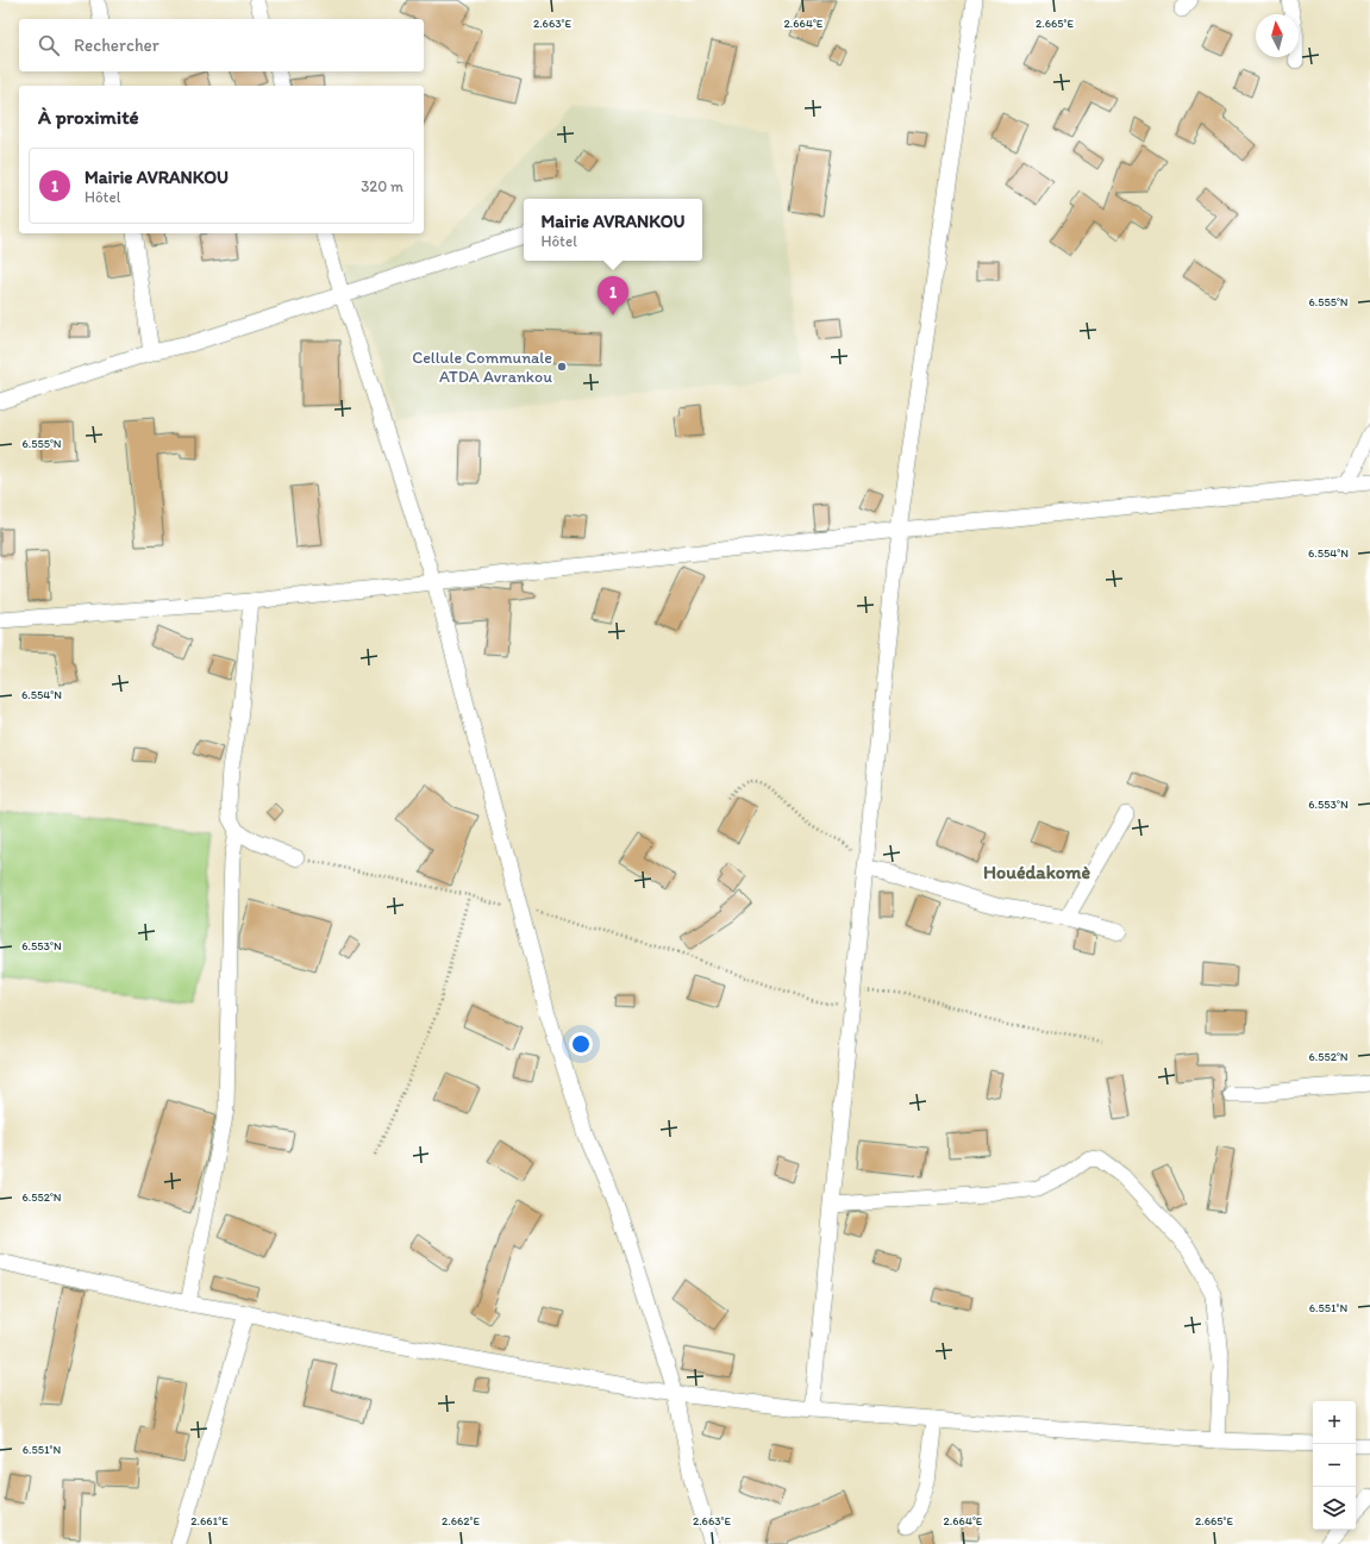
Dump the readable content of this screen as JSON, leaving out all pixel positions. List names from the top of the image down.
{
  "districts": ["Houédakomè"],
  "places": ["Cellule Communale ATDA Avrankou"],
  "north": "top",
  "page": {
    "search": "Rechercher",
    "heading": "À proximité",
    "list": [
      {
        "mark": "1",
        "name": "Mairie AVRANKOU",
        "note": "Hôtel",
        "value": "320 m"
      }
    ],
    "popup": ["Mairie AVRANKOU", "Hôtel"],
    "pins": "1",
    "map_buttons": ["+", "−"]
  },
  "coordinates": [
    "2.663°E",
    "2.664°E",
    "2.665°E",
    "6.555°N",
    "6.554°N",
    "6.553°N",
    "6.552°N",
    "6.551°N",
    "2.661°E",
    "2.662°E"
  ]
}
